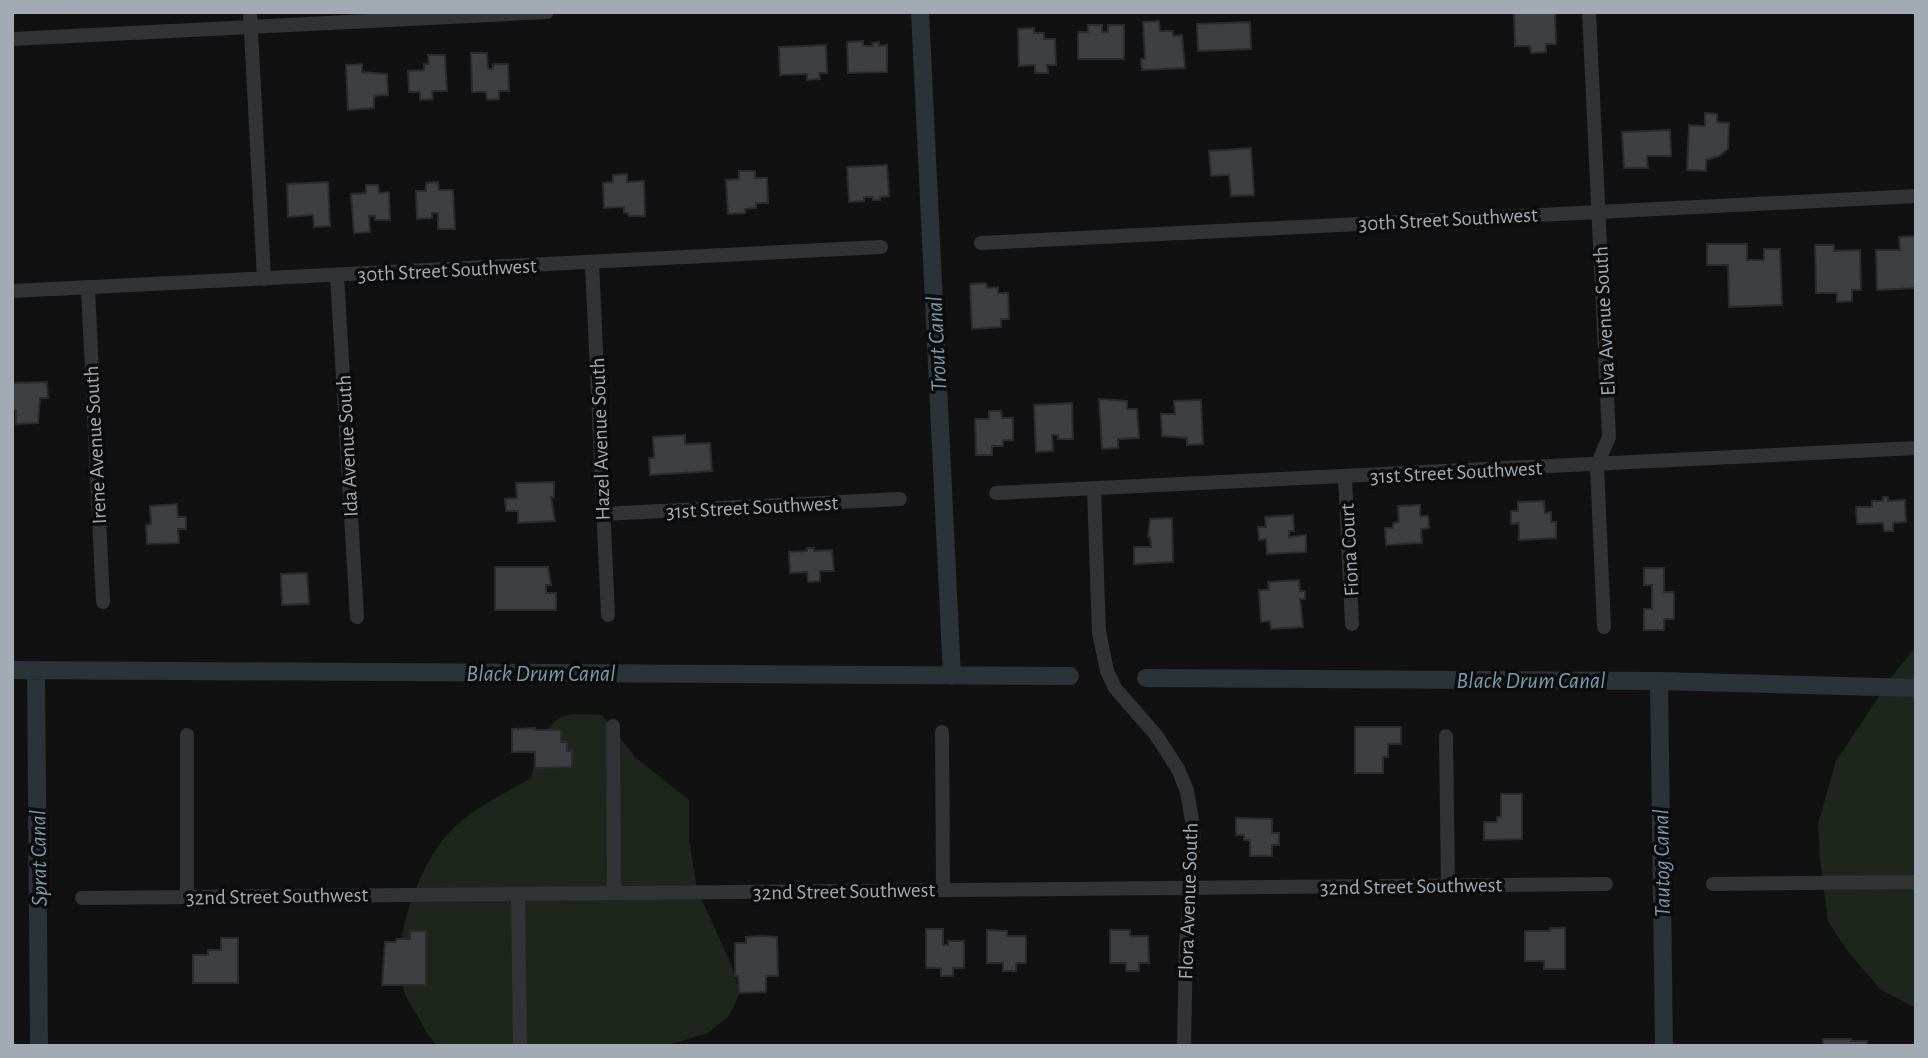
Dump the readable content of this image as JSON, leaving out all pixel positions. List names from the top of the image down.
{
  "streets": {
    "street": [
      "30th Street Southwest",
      "Elva Avenue South",
      "Hazel Avenue South",
      "Irene Avenue South",
      "Ida Avenue South",
      "31st Street Southwest",
      "Fiona Court",
      "32nd Street Southwest",
      "Flora Avenue South"
    ]
  },
  "crossings": [
    ["30th Street Southwest", "Elva Avenue South"],
    ["30th Street Southwest", "Hazel Avenue South"],
    ["30th Street Southwest", "Irene Avenue South"],
    ["30th Street Southwest", "Ida Avenue South"],
    ["Elva Avenue South", "31st Street Southwest"],
    ["Hazel Avenue South", "31st Street Southwest"],
    ["31st Street Southwest", "Fiona Court"],
    ["31st Street Southwest", "Flora Avenue South"],
    ["32nd Street Southwest", "Flora Avenue South"]
  ],
  "water": [
    "Trout Canal",
    "Black Drum Canal",
    "Sprat Canal",
    "Tautog Canal"
  ]
}
